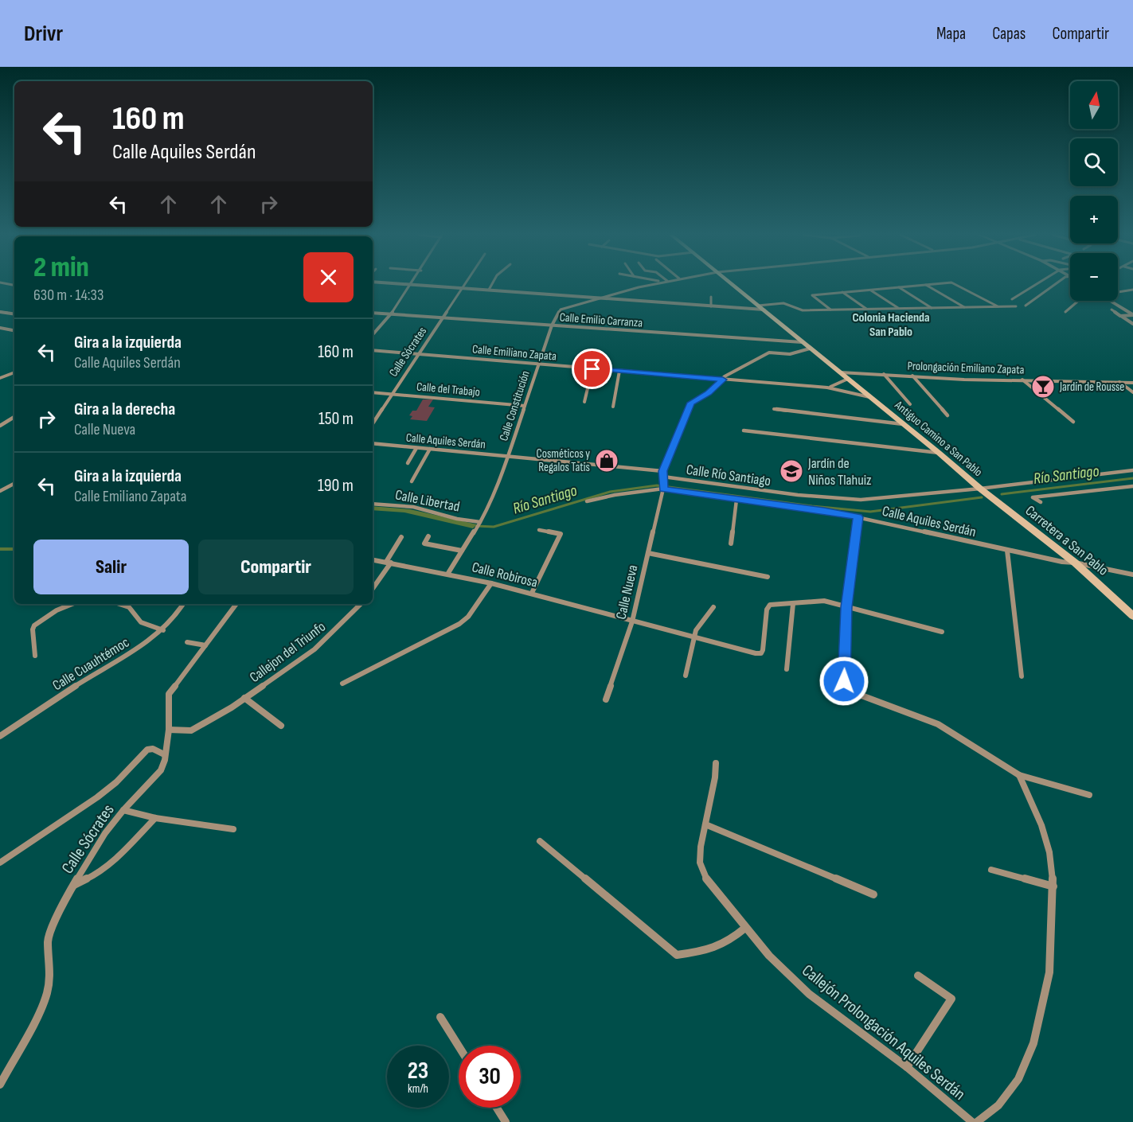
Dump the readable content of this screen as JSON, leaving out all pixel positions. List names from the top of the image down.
{
  "streets": {
    "main road": ["Antiguo Camino a San Pablo", "Carretera a San Pablo"],
    "street": [
      "Calle Emilio Carranza",
      "Calle Sócrates",
      "Calle Emiliano Zapata",
      "Prolongación Emiliano Zapata",
      "Calle del Trabajo",
      "Calle Constitución",
      "Calle Aquiles Serdán",
      "Calle Río Santiago",
      "Calle Libertad",
      "Calle Robirosa",
      "Calle Nueva",
      "Callejon del Triunfo",
      "Calle Cuauhtémoc",
      "Callejón Prolongación Aquiles Serdán"
    ]
  },
  "crossings": [
    ["Calle Emilio Carranza", "Calle Sócrates"],
    ["Calle Emilio Carranza", "Calle Constitución"],
    ["Calle Emilio Carranza", "Antiguo Camino a San Pablo"],
    ["Calle Sócrates", "Calle Emiliano Zapata"],
    ["Calle Sócrates", "Calle del Trabajo"],
    ["Calle Sócrates", "Callejon del Triunfo"],
    ["Calle Emiliano Zapata", "Calle Constitución"],
    ["Calle Emiliano Zapata", "Antiguo Camino a San Pablo"],
    ["Prolongación Emiliano Zapata", "Antiguo Camino a San Pablo"],
    ["Calle del Trabajo", "Calle Constitución"],
    ["Calle Constitución", "Calle Aquiles Serdán"],
    ["Calle Constitución", "Calle Libertad"],
    ["Calle Constitución", "Calle Robirosa"],
    ["Antiguo Camino a San Pablo", "Calle Río Santiago"],
    ["Antiguo Camino a San Pablo", "Carretera a San Pablo"],
    ["Calle Aquiles Serdán", "Calle Río Santiago"],
    ["Calle Aquiles Serdán", "Carretera a San Pablo"],
    ["Calle Aquiles Serdán", "Calle Nueva"],
    ["Calle Río Santiago", "Carretera a San Pablo"],
    ["Calle Río Santiago", "Calle Nueva"],
    ["Calle Robirosa", "Calle Nueva"]
  ],
  "districts": ["Colonia Hacienda San Pablo"],
  "water": ["Río Santiago"],
  "places": {
    "bar": ["Jardín de Rousse"],
    "shop": ["Cosméticos y Regalos Tatis"],
    "school or university": ["Jardín de Niños Tlahuiz"]
  },
  "north": "top",
  "page": {
    "header": "Drivr",
    "nav": ["Mapa", "Capas", "Compartir"],
    "map_buttons": ["+", "−"],
    "turn": ["160 m", "Calle Aquiles Serdán"],
    "heading": ["2 min", "630 m · 14:33"],
    "list": [
      {
        "name": "Gira a la izquierda",
        "note": "Calle Aquiles Serdán",
        "value": "160 m"
      },
      {
        "name": "Gira a la derecha",
        "note": "Calle Nueva",
        "value": "150 m"
      },
      {
        "name": "Gira a la izquierda",
        "note": "Calle Emiliano Zapata",
        "value": "190 m"
      }
    ],
    "buttons": ["Salir", "Compartir"],
    "speed": "23 km/h",
    "limit": "30"
  }
}
